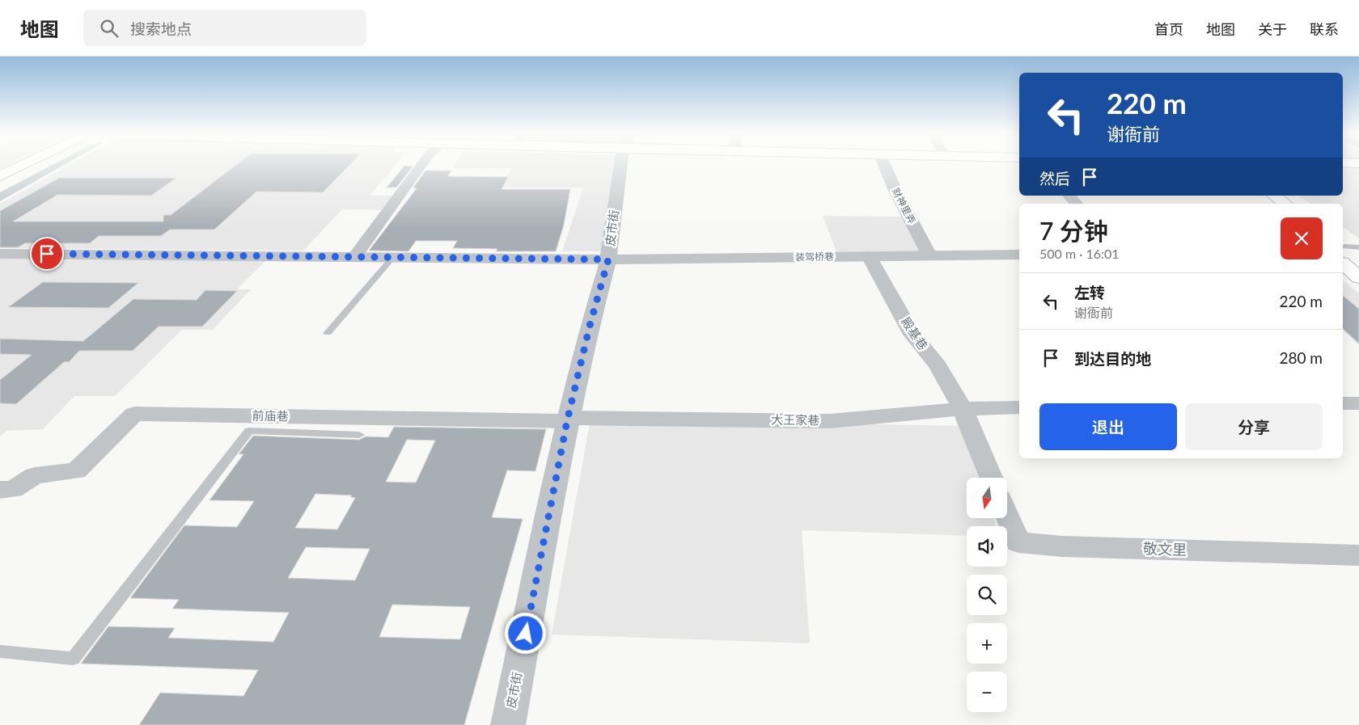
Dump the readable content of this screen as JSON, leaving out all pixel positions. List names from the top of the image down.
{
  "streets": {
    "street": [
      "财神里弄",
      "皮市街",
      "装驾桥巷",
      "殿基巷",
      "前庙巷",
      "大王家巷",
      "敬文里"
    ]
  },
  "crossings": [
    ["财神里弄", "装驾桥巷"],
    ["皮市街", "装驾桥巷"],
    ["皮市街", "前庙巷"],
    ["皮市街", "大王家巷"],
    ["装驾桥巷", "殿基巷"],
    ["殿基巷", "大王家巷"],
    ["前庙巷", "大王家巷"]
  ],
  "north": "bottom",
  "page": {
    "header": "地图",
    "search": "搜索地点",
    "nav": [
      "首页",
      "地图",
      "关于",
      "联系"
    ],
    "turn": ["220 m", "谢衙前"],
    "then": "然后",
    "heading": ["7 分钟", "500 m · 16:01"],
    "list": [
      {
        "name": "左转",
        "note": "谢衙前",
        "value": "220 m"
      },
      {
        "name": "到达目的地",
        "value": "280 m"
      }
    ],
    "buttons": ["退出", "分享"],
    "map_buttons": ["+", "−"]
  }
}
